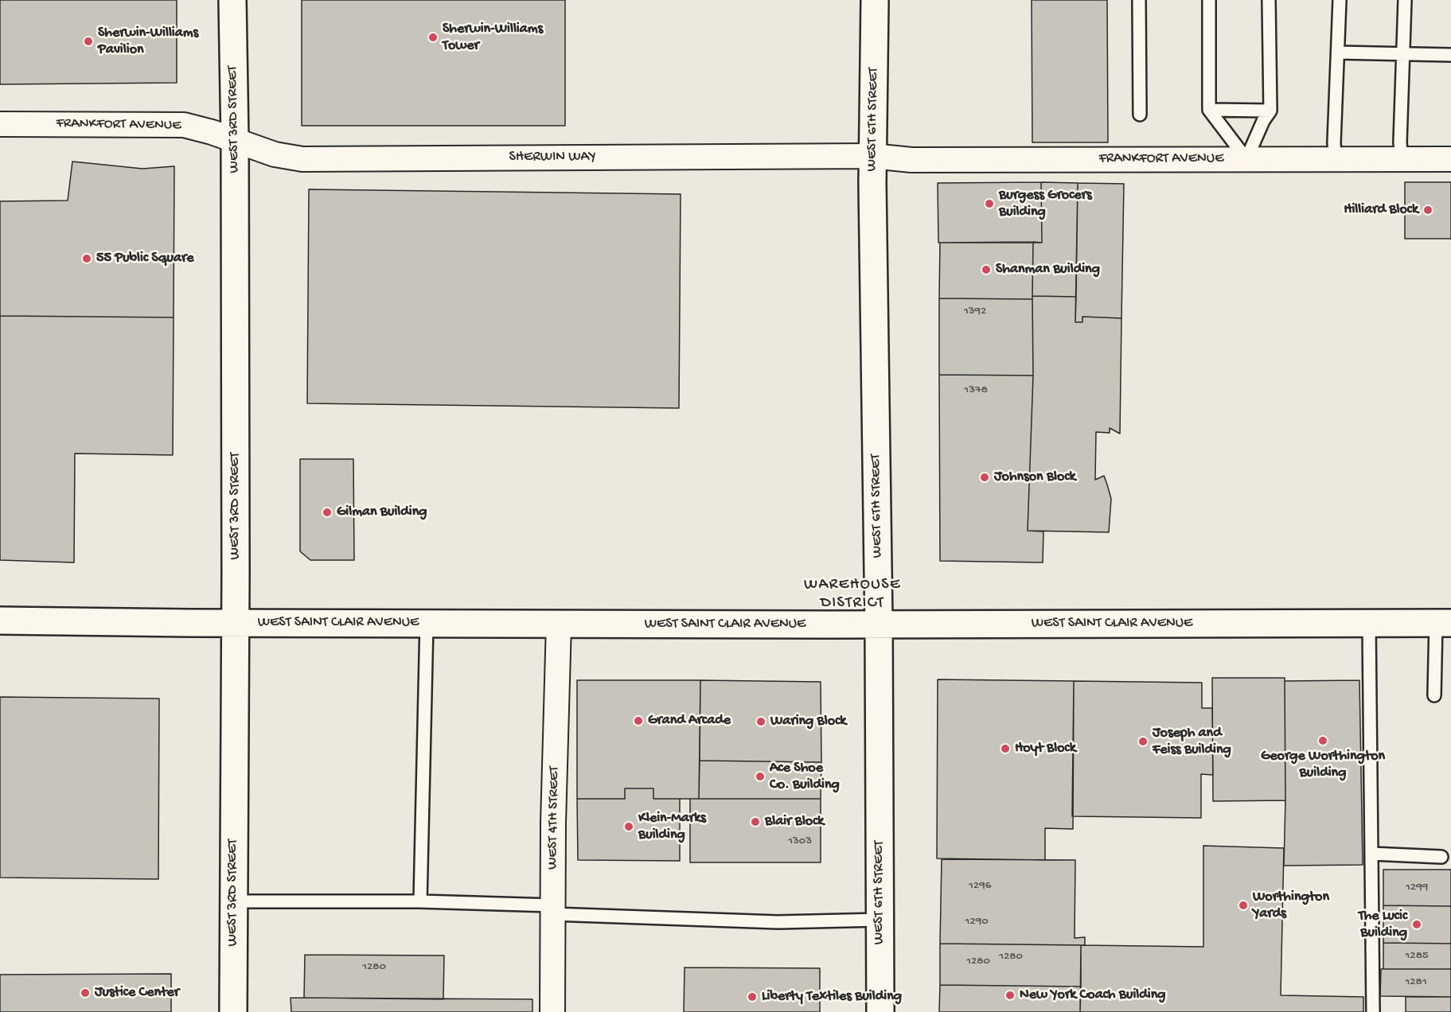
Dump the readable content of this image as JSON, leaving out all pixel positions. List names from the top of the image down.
{
  "streets": {
    "street": [
      "WEST 3RD STREET",
      "WEST 6TH STREET",
      "FRANKFORT AVENUE",
      "SHERWIN WAY",
      "WEST SAINT CLAIR AVENUE",
      "WEST 4TH STREET"
    ]
  },
  "crossings": [
    ["WEST 3RD STREET", "FRANKFORT AVENUE"],
    ["WEST 3RD STREET", "SHERWIN WAY"],
    ["WEST 3RD STREET", "WEST SAINT CLAIR AVENUE"],
    ["WEST 6TH STREET", "FRANKFORT AVENUE"],
    ["WEST 6TH STREET", "SHERWIN WAY"],
    ["WEST 6TH STREET", "WEST SAINT CLAIR AVENUE"],
    ["FRANKFORT AVENUE", "SHERWIN WAY"],
    ["WEST SAINT CLAIR AVENUE", "WEST 4TH STREET"]
  ],
  "districts": ["WAREHOUSE DISTRICT"],
  "places": [
    "Sherwin-Williams Tower",
    "Sherwin-Williams Pavilion",
    "Burgess Grocers Building",
    "Hilliard Block",
    "55 Public Square",
    "Shanman Building",
    "Johnson Block",
    "Gilman Building",
    "Grand Arcade",
    "Waring Block",
    "George Worthington Building",
    "Joseph and Feiss Building",
    "Hoyt Block",
    "Ace Shoe Co. Building",
    "Blair Block",
    "Klein-Marks Building",
    "Worthington Yards",
    "The Lucic Building",
    "Justice Center",
    "New York Coach Building",
    "Liberty Textiles Building"
  ],
  "house_numbers": [
    "1392",
    "1378",
    "1303",
    "1296",
    "1299",
    "1290",
    "1285",
    "1280",
    "1280",
    "1280",
    "1281"
  ]
}
